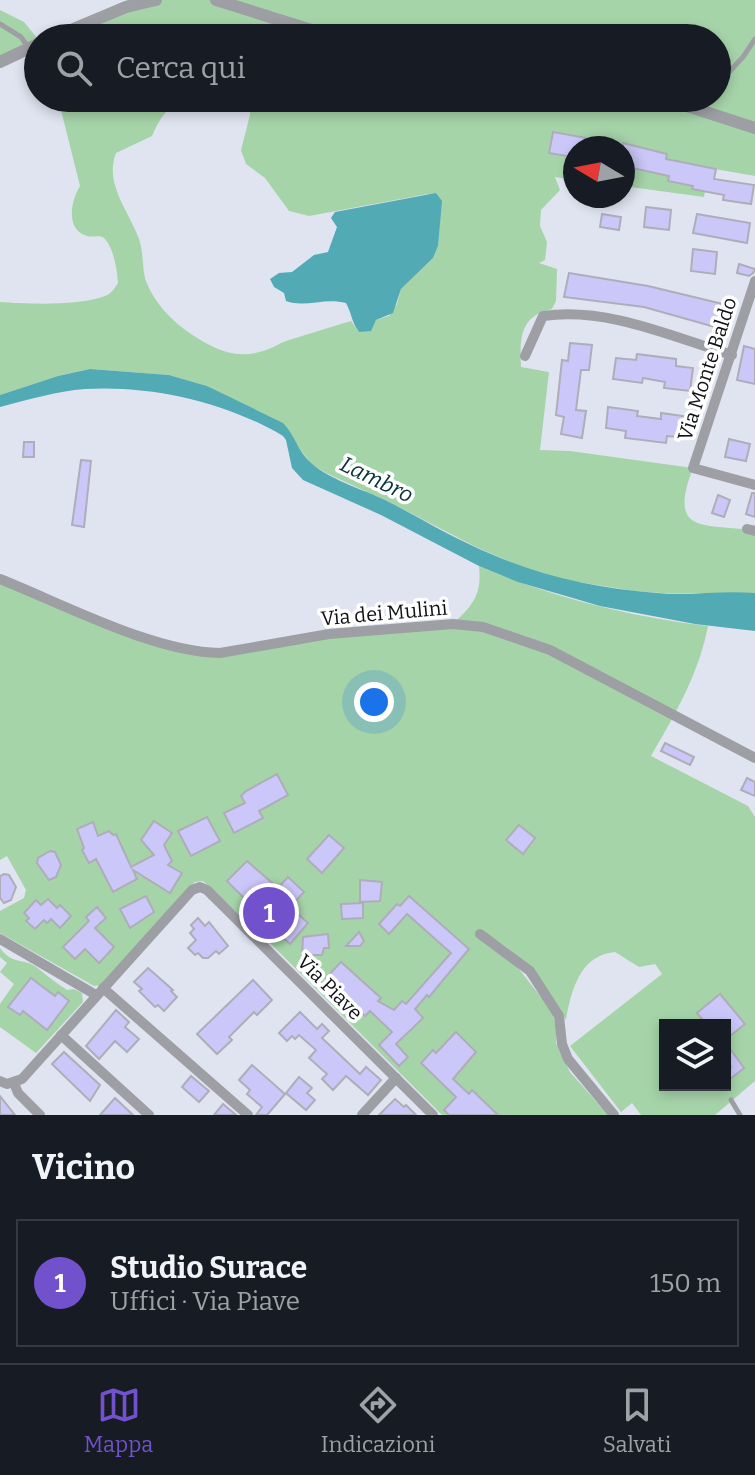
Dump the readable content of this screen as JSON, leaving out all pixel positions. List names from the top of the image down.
{
  "streets": {
    "street": ["Via Monte Baldo", "Via dei Mulini", "Via Piave"]
  },
  "water": ["Lambro"],
  "north": "left",
  "page": {
    "search": "Cerca qui",
    "pins": "1",
    "heading": "Vicino",
    "list": [
      {
        "mark": "1",
        "name": "Studio Surace",
        "note": "Uffici · Via Piave",
        "value": "150 m"
      }
    ],
    "nav": ["Mappa", "Indicazioni", "Salvati"]
  }
}
